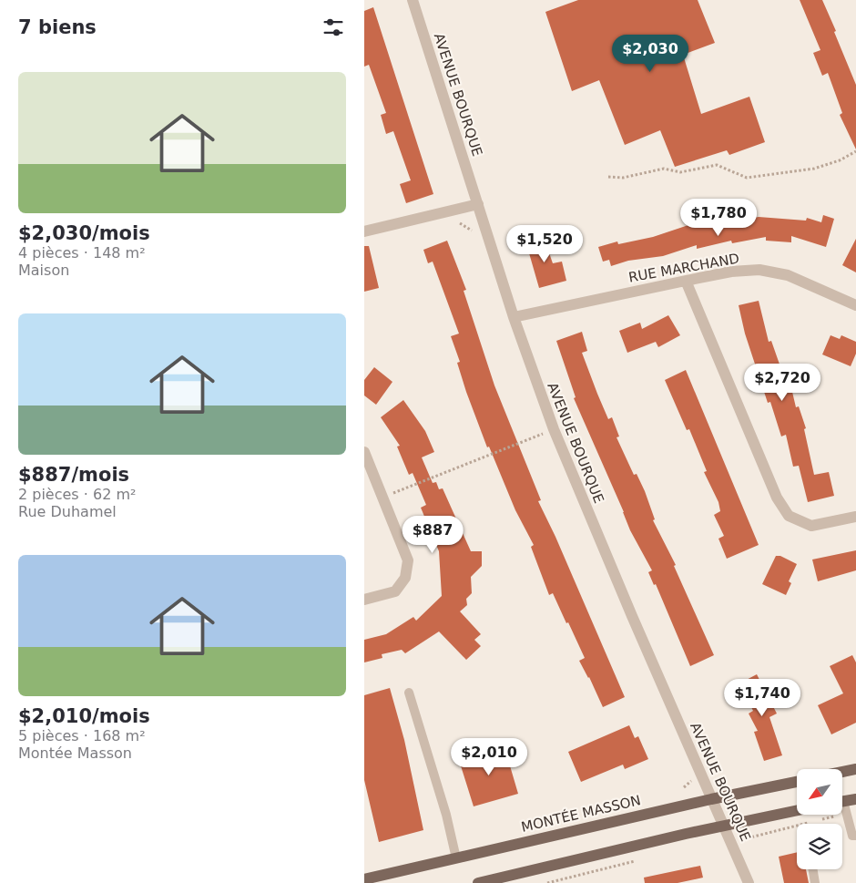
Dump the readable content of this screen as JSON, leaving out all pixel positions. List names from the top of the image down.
{
  "streets": {
    "main road": ["MONTÉE MASSON"],
    "street": ["AVENUE BOURQUE", "RUE MARCHAND"]
  },
  "crossings": [
    ["AVENUE BOURQUE", "RUE MARCHAND"],
    ["AVENUE BOURQUE", "MONTÉE MASSON"]
  ],
  "north": "bottom left",
  "page": {
    "heading": "7 biens",
    "price": [
      "$2,030",
      "$1,780",
      "$1,520",
      "$2,720",
      "$887",
      "$1,740",
      "$2,010"
    ],
    "list": [
      {
        "name": "$2,030/mois",
        "note": "4 pièces · 148 m² · Maison"
      },
      {
        "name": "$887/mois",
        "note": "2 pièces · 62 m² · Rue Duhamel"
      },
      {
        "name": "$2,010/mois",
        "note": "5 pièces · 168 m² · Montée Masson"
      }
    ]
  }
}
